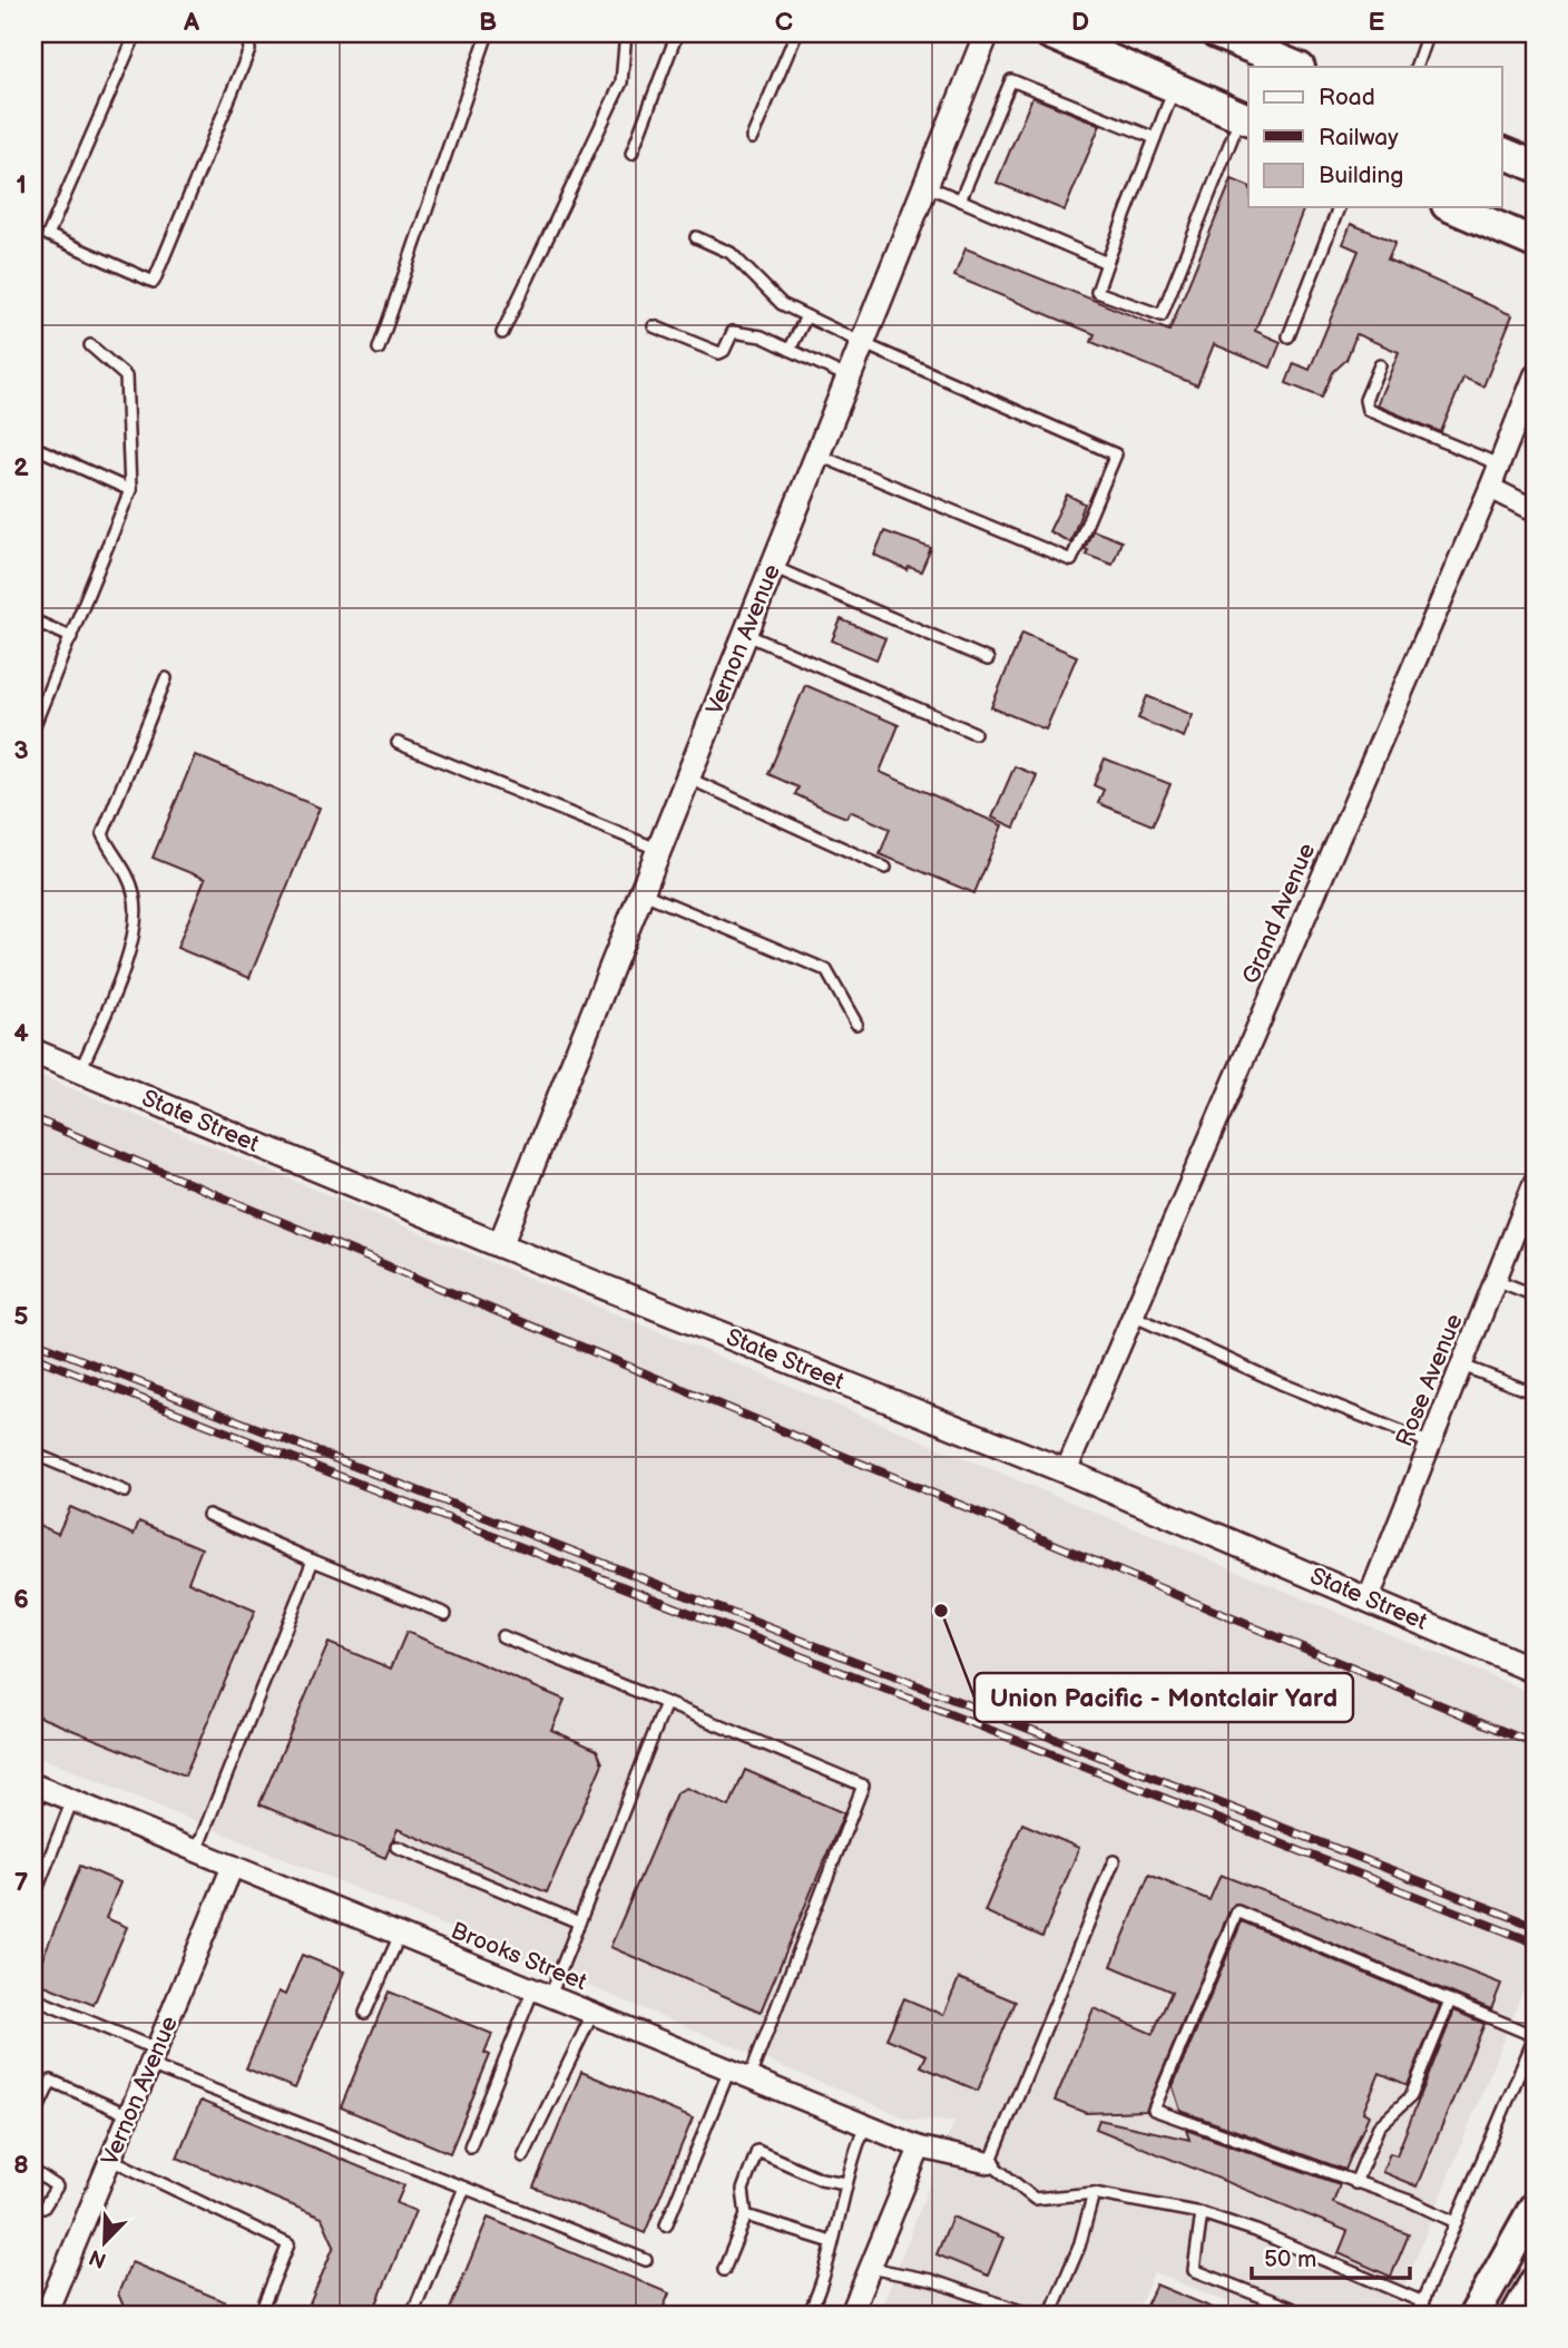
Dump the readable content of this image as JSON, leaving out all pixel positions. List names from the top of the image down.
{
  "streets": {
    "street": [
      "Vernon Avenue",
      "Grand Avenue",
      "State Street",
      "Rose Avenue",
      "Brooks Street"
    ]
  },
  "crossings": [
    ["Vernon Avenue", "State Street"],
    ["Vernon Avenue", "Brooks Street"],
    ["Grand Avenue", "State Street"],
    ["State Street", "Rose Avenue"]
  ],
  "places": ["Union Pacific - Montclair Yard"],
  "legend": ["Road", "Railway", "Building"],
  "scale_bar": "50 m",
  "north": "bottom left",
  "grid": {
    "columns": [
      "A",
      "B",
      "C",
      "D",
      "E"
    ],
    "rows": [
      "1",
      "2",
      "3",
      "4",
      "5",
      "6",
      "7",
      "8"
    ]
  }
}
